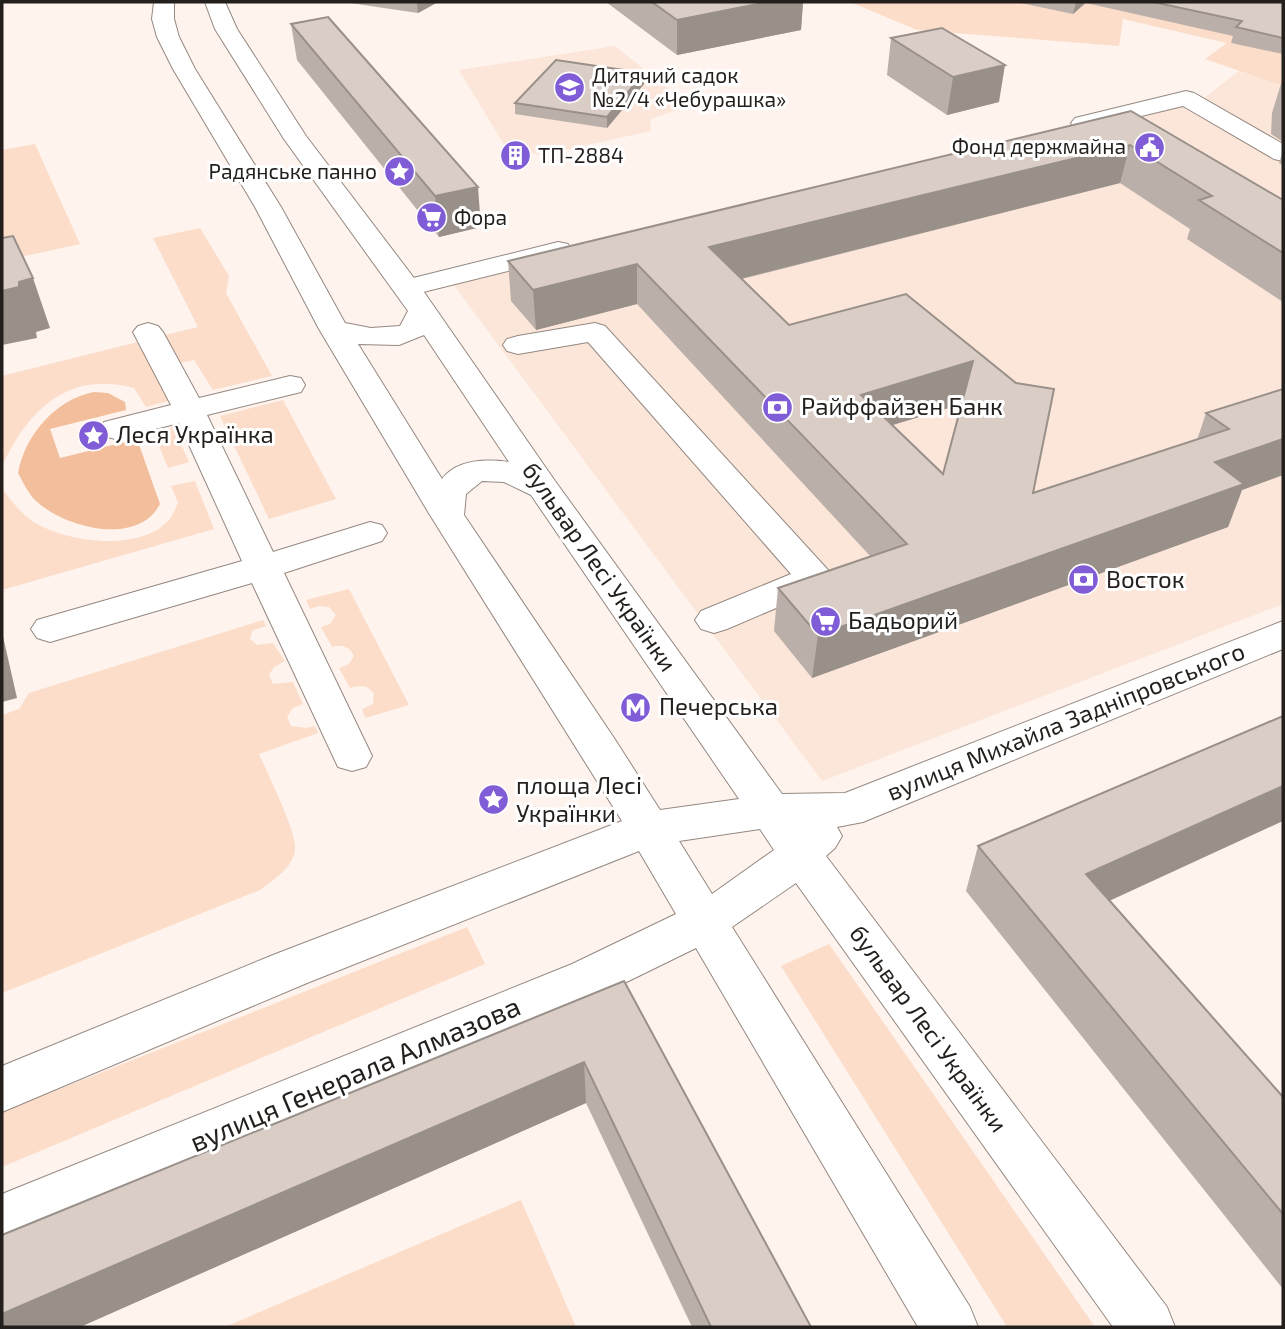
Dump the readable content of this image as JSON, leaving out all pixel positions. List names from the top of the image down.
{
  "streets": {
    "main road": ["бульвар Лесі Українки", "вулиця Михайла Задніпровського", "вулиця Генерала Алмазова"]
  },
  "crossings": [
    ["бульвар Лесі Українки", "вулиця Михайла Задніпровського"]
  ],
  "places": {
    "school or university": ["Дитячий садок №2/4 «Чебурашка»"],
    "public building": ["Фонд держмайна"],
    "building": ["ТП-2884"],
    "place": ["Радянське панно", "Леся Українка", "площа Лесі Українки"],
    "supermarket": ["Фора", "Бадьорий"],
    "bank": ["Райффайзен Банк", "Восток"],
    "metro station": ["Печерська"]
  }
}
